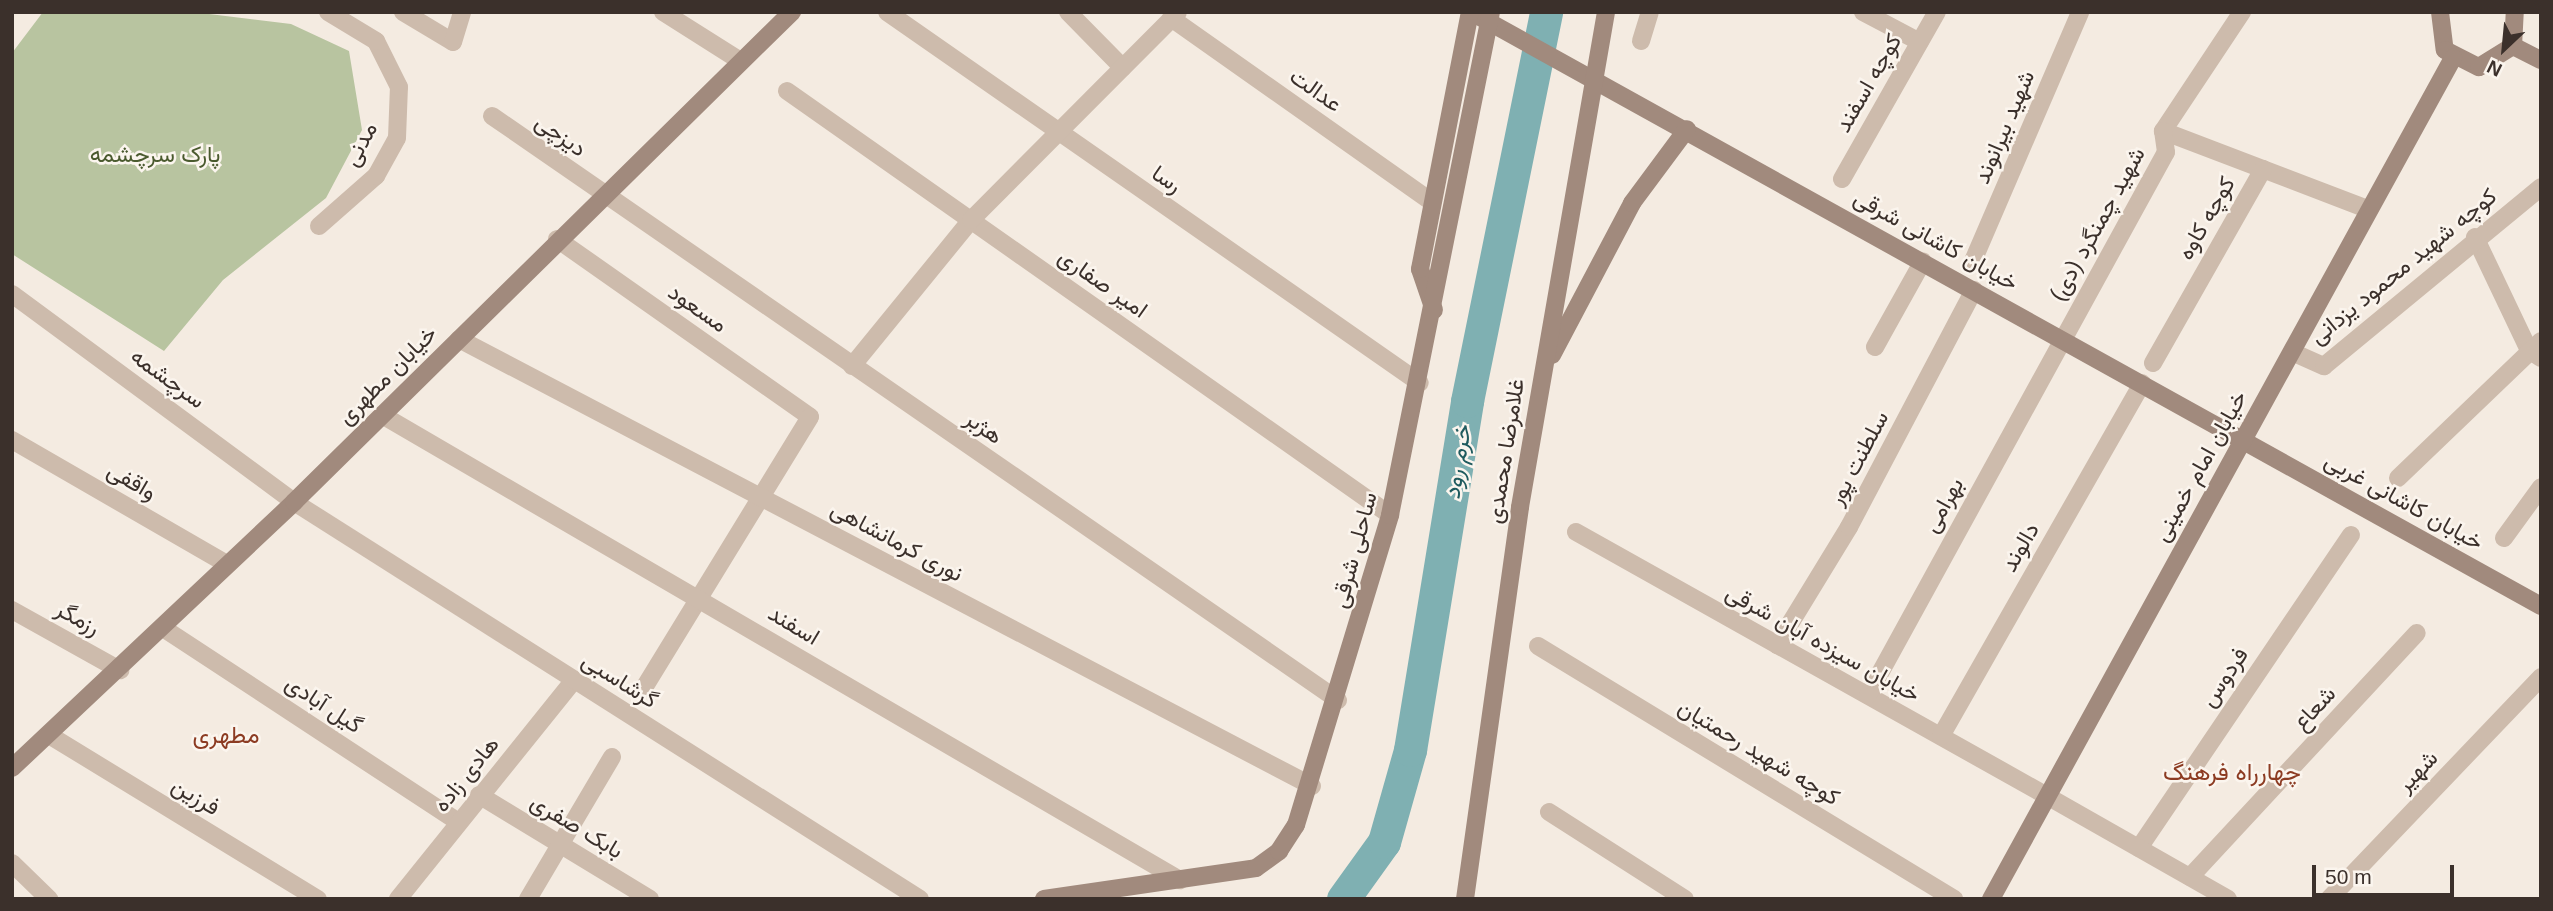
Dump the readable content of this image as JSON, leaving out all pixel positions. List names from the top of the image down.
{
  "streets": {
    "main road": [
      "خیابان کاشانی شرقی",
      "خیابان مطهری",
      "غلامرضا محمدی",
      "خیابان امام خمینی",
      "خیابان کاشانی غربی",
      "ساحلی شرقی"
    ],
    "street": [
      "کوچه اسفند",
      "عدالت",
      "شهید بیرانوند",
      "دیزچی",
      "مدنی",
      "رسا",
      "کوچه کاوه",
      "شهید چمنگرد (دی)",
      "کوچه شهید محمود یزدانی",
      "امیر صفاری",
      "مسعود",
      "سرچشمه",
      "هژبر",
      "سلطنت پور",
      "واقفی",
      "بهرامی",
      "نوری کرمانشاهی",
      "دالوند",
      "رزمگر",
      "اسفند",
      "خیابان سیزده آبان شرقی",
      "فردوس",
      "گرشاسبی",
      "گیل آبادی",
      "شعاع",
      "کوچه شهید رحمتیان",
      "شهیر",
      "هادی زاده",
      "فرزین",
      "بابک صفری"
    ]
  },
  "crossings": [
    ["دیزچی", "خیابان مطهری"],
    ["دیزچی", "هژبر"],
    ["رسا", "ساحلی شرقی"],
    ["کوچه کاوه", "شهید چمنگرد (دی)"],
    ["شهید چمنگرد (دی)", "خیابان کاشانی شرقی"],
    ["شهید چمنگرد (دی)", "بهرامی"],
    ["خیابان کاشانی شرقی", "سلطنت پور"],
    ["خیابان کاشانی شرقی", "خیابان امام خمینی"],
    ["خیابان کاشانی شرقی", "خیابان کاشانی غربی"],
    ["خیابان کاشانی شرقی", "بهرامی"],
    ["خیابان کاشانی شرقی", "دالوند"],
    ["کوچه شهید محمود یزدانی", "خیابان امام خمینی"],
    ["امیر صفاری", "ساحلی شرقی"],
    ["مسعود", "خیابان مطهری"],
    ["مسعود", "نوری کرمانشاهی"],
    ["خیابان مطهری", "سرچشمه"],
    ["خیابان مطهری", "هژبر"],
    ["خیابان مطهری", "واقفی"],
    ["خیابان مطهری", "نوری کرمانشاهی"],
    ["خیابان مطهری", "رزمگر"],
    ["خیابان مطهری", "اسفند"],
    ["خیابان مطهری", "گرشاسبی"],
    ["خیابان مطهری", "گیل آبادی"],
    ["خیابان مطهری", "فرزین"],
    ["سرچشمه", "گرشاسبی"],
    ["هژبر", "ساحلی شرقی"],
    ["سلطنت پور", "خیابان سیزده آبان شرقی"],
    ["خیابان امام خمینی", "خیابان کاشانی غربی"],
    ["خیابان امام خمینی", "خیابان سیزده آبان شرقی"],
    ["بهرامی", "خیابان سیزده آبان شرقی"],
    ["نوری کرمانشاهی", "ساحلی شرقی"],
    ["دالوند", "خیابان سیزده آبان شرقی"],
    ["ساحلی شرقی", "اسفند"],
    ["خیابان سیزده آبان شرقی", "فردوس"],
    ["خیابان سیزده آبان شرقی", "شعاع"],
    ["گرشاسبی", "هادی زاده"],
    ["گیل آبادی", "هادی زاده"],
    ["هادی زاده", "بابک صفری"]
  ],
  "districts": ["مطهری", "چهارراه فرهنگ"],
  "water": ["خرم رود"],
  "parks": ["پارک سرچشمه"],
  "scale_bar": "50 m",
  "north": "bottom left"
}
